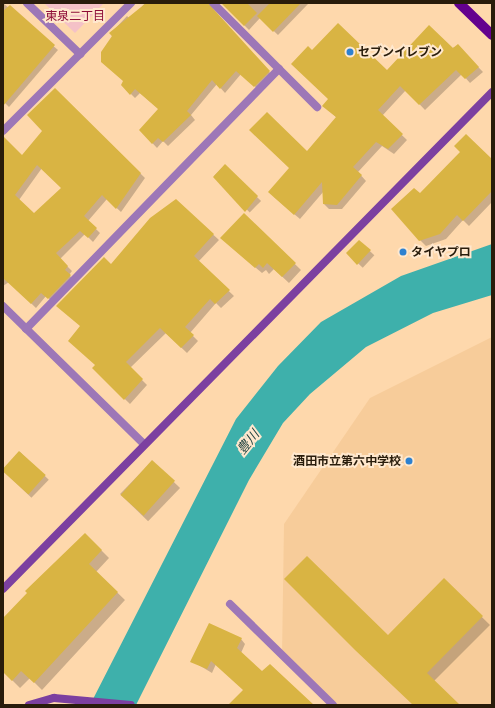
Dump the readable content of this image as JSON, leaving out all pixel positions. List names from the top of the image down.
{
  "water": ["豊川"],
  "parks": ["東泉二丁目"],
  "places": ["セブンイレブン", "タイヤプロ", "酒田市立第六中学校"]
}
